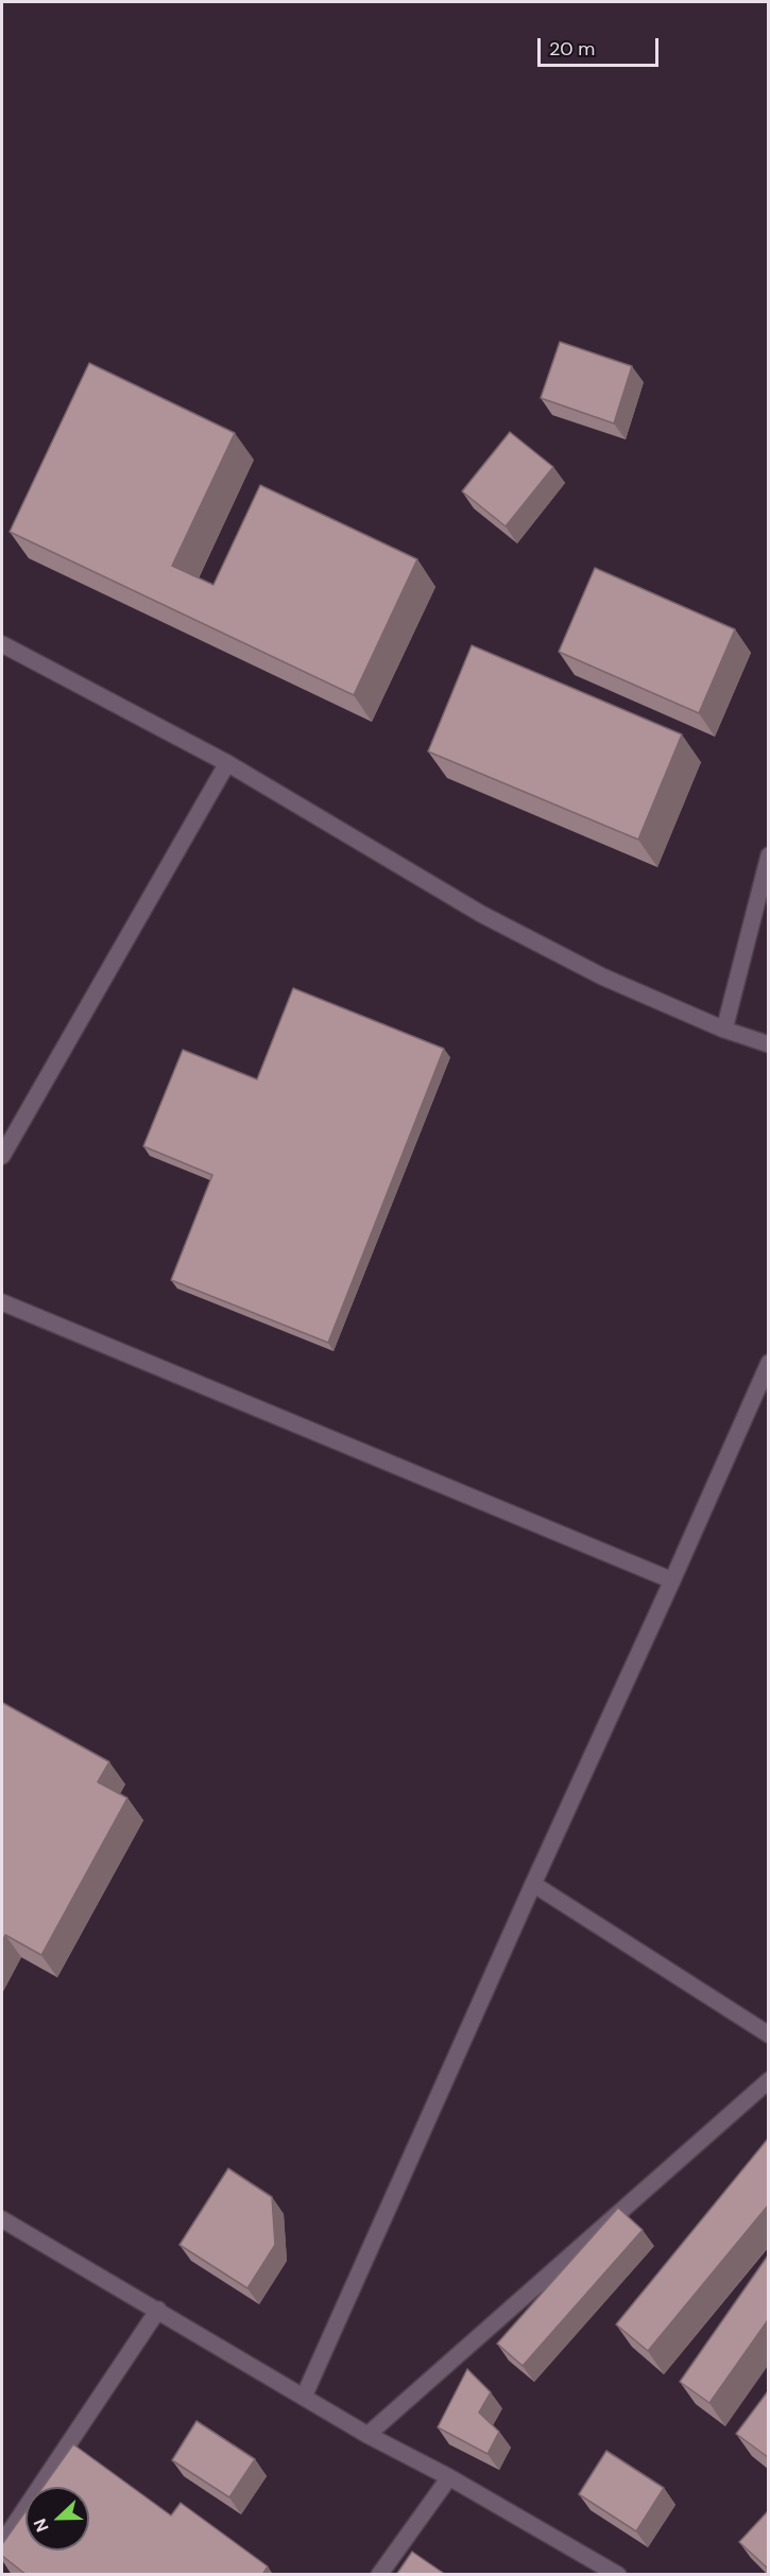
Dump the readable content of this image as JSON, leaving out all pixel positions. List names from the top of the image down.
{
  "scale_bar": "20 m",
  "north": "left"
}
